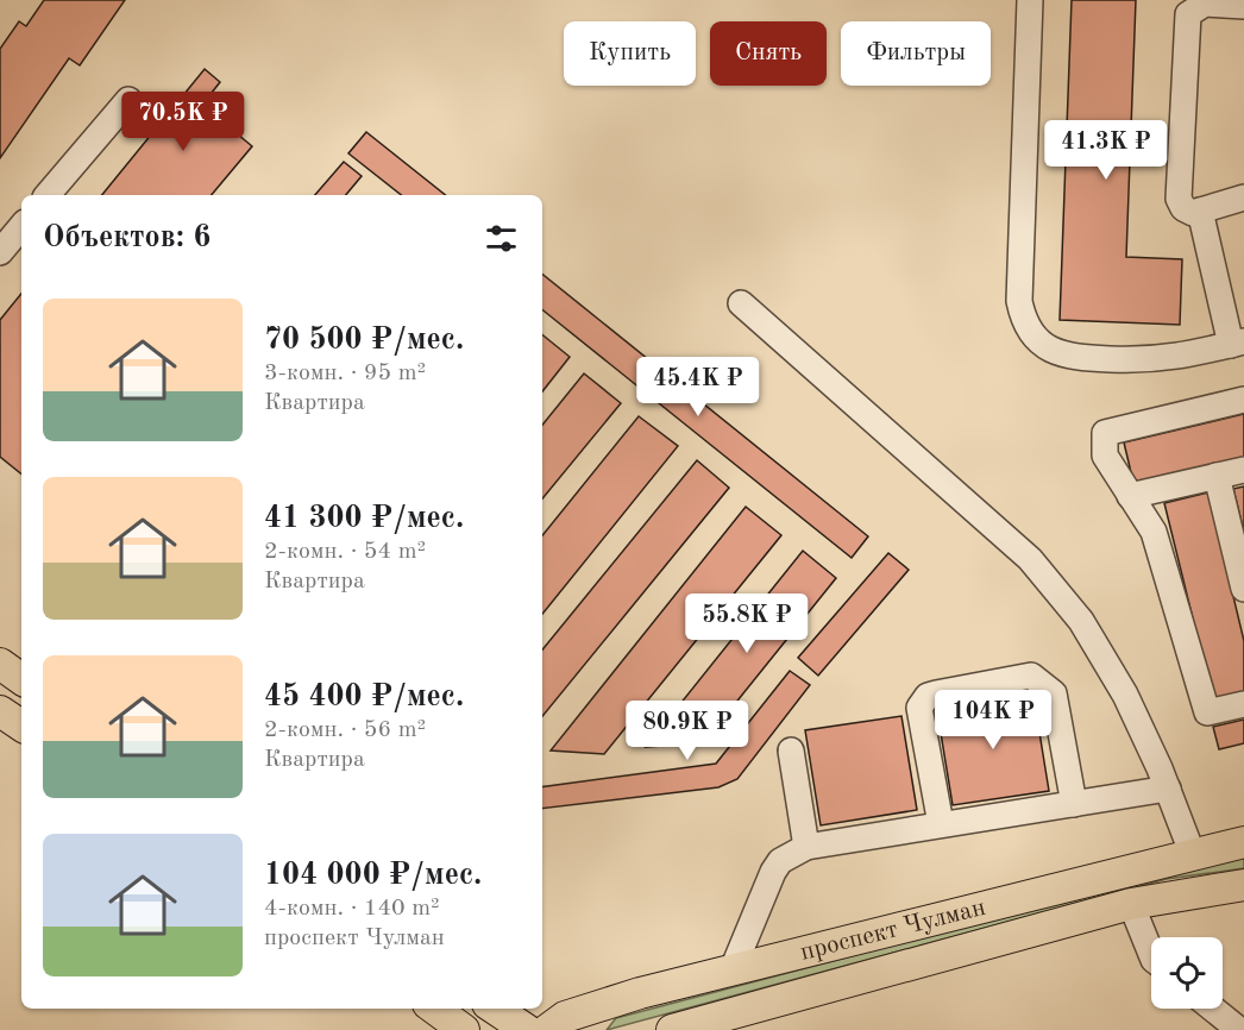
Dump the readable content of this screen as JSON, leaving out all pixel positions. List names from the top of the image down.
{
  "streets": {
    "main road": ["проспект Чулман"]
  },
  "page": {
    "chip": ["Купить", "Снять", "Фильтры"],
    "price": [
      "70.5K ₽",
      "41.3K ₽",
      "45.4K ₽",
      "55.8K ₽",
      "104K ₽",
      "80.9K ₽"
    ],
    "heading": "Объектов: 6",
    "list": [
      {
        "name": "70 500 ₽/мес.",
        "note": "3-комн. · 95 m² · Квартира"
      },
      {
        "name": "41 300 ₽/мес.",
        "note": "2-комн. · 54 m² · Квартира"
      },
      {
        "name": "45 400 ₽/мес.",
        "note": "2-комн. · 56 m² · Квартира"
      },
      {
        "name": "104 000 ₽/мес.",
        "note": "4-комн. · 140 m² · проспект Чулман"
      }
    ]
  }
}
